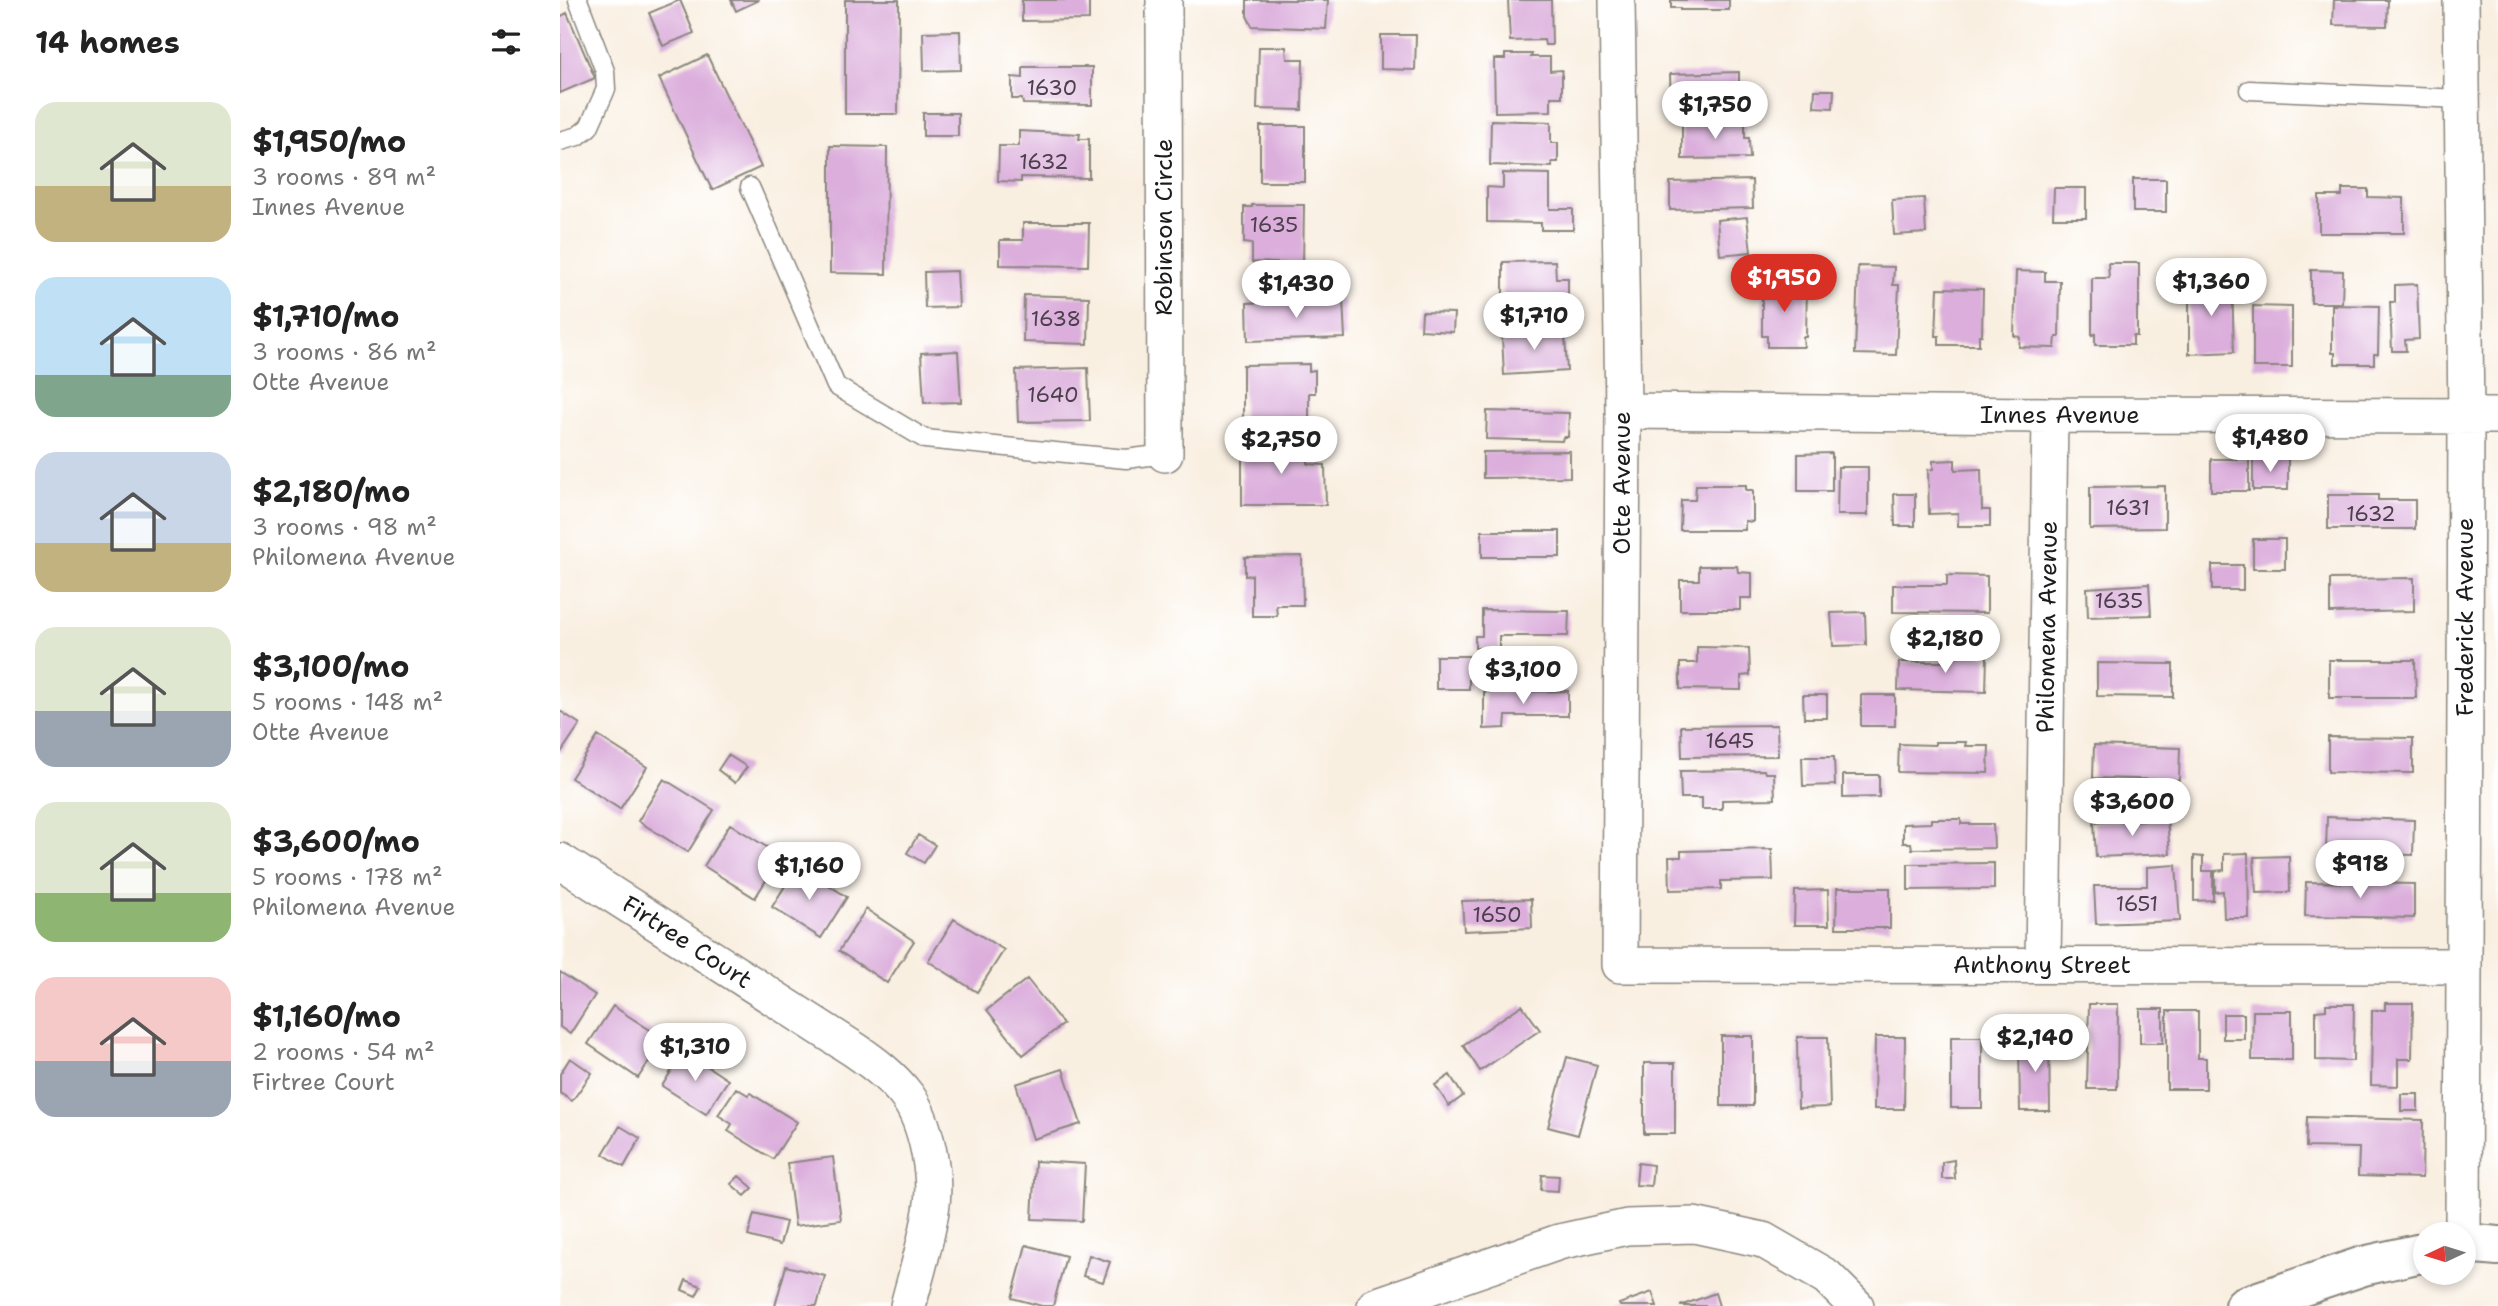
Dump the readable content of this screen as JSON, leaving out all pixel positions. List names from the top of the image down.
{
  "streets": {
    "street": [
      "Robinson Circle",
      "Innes Avenue",
      "Otte Avenue",
      "Frederick Avenue",
      "Philomena Avenue",
      "Firtree Court",
      "Anthony Street"
    ]
  },
  "crossings": [
    ["Innes Avenue", "Otte Avenue"],
    ["Innes Avenue", "Frederick Avenue"],
    ["Innes Avenue", "Philomena Avenue"],
    ["Otte Avenue", "Anthony Street"],
    ["Frederick Avenue", "Anthony Street"],
    ["Philomena Avenue", "Anthony Street"]
  ],
  "house_numbers": [
    "1630",
    "1632",
    "1635",
    "1638",
    "1640",
    "1631",
    "1632",
    "1635",
    "1645",
    "1651",
    "1650"
  ],
  "north": "left",
  "page": {
    "heading": "14 homes",
    "price": [
      "$1,750",
      "$1,950",
      "$1,360",
      "$1,430",
      "$1,710",
      "$1,480",
      "$2,750",
      "$2,180",
      "$3,100",
      "$3,600",
      "$918",
      "$1,160",
      "$2,140",
      "$1,310"
    ],
    "list": [
      {
        "name": "$1,950/mo",
        "note": "3 rooms · 89 m² · Innes Avenue"
      },
      {
        "name": "$1,710/mo",
        "note": "3 rooms · 86 m² · Otte Avenue"
      },
      {
        "name": "$2,180/mo",
        "note": "3 rooms · 98 m² · Philomena Avenue"
      },
      {
        "name": "$3,100/mo",
        "note": "5 rooms · 148 m² · Otte Avenue"
      },
      {
        "name": "$3,600/mo",
        "note": "5 rooms · 178 m² · Philomena Avenue"
      },
      {
        "name": "$1,160/mo",
        "note": "2 rooms · 54 m² · Firtree Court"
      }
    ]
  }
}
